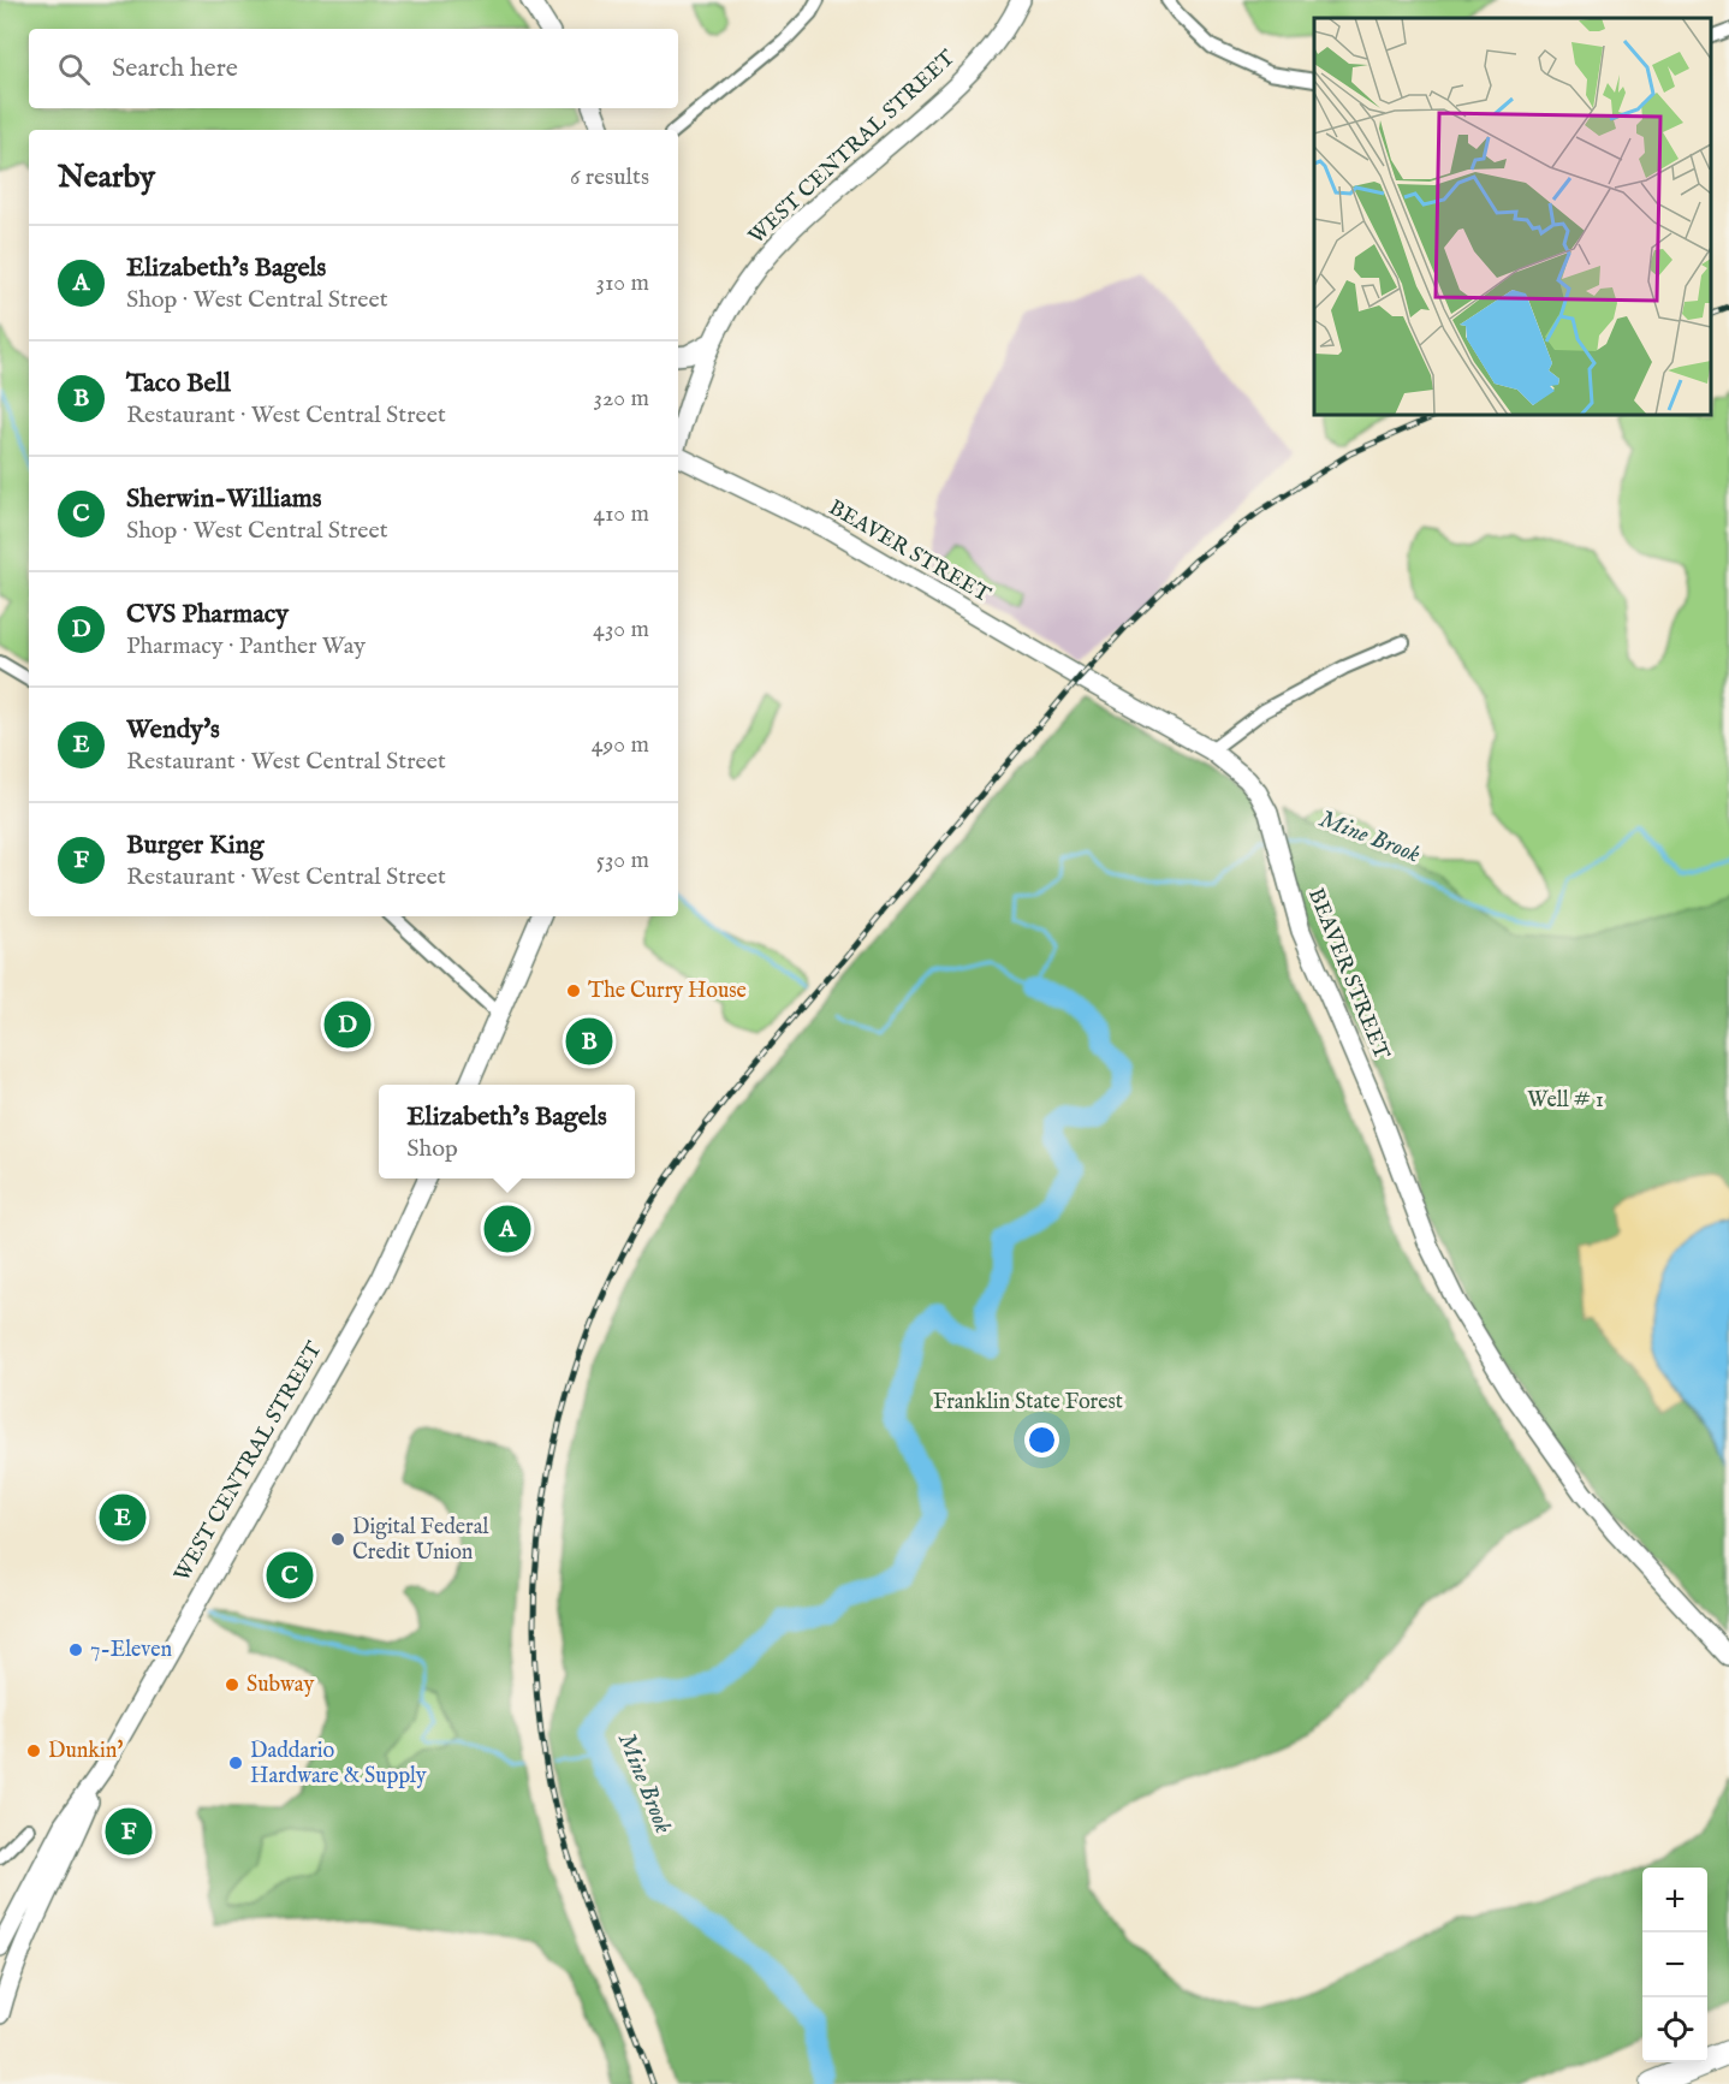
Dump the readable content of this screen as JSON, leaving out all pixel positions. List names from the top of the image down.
{
  "streets": {
    "main road": ["WEST CENTRAL STREET", "BEAVER STREET"]
  },
  "water": ["Mine Brook"],
  "parks": ["Well # 1", "Franklin State Forest"],
  "places": [
    "The Curry House",
    "Digital Federal Credit Union",
    "7-Eleven",
    "Subway",
    "Dunkin'",
    "Daddario Hardware & Supply"
  ],
  "page": {
    "search": "Search here",
    "heading": ["Nearby", "6 results"],
    "list": [
      {
        "mark": "A",
        "name": "Elizabeth's Bagels",
        "note": "Shop · West Central Street",
        "value": "310 m"
      },
      {
        "mark": "B",
        "name": "Taco Bell",
        "note": "Restaurant · West Central Street",
        "value": "320 m"
      },
      {
        "mark": "C",
        "name": "Sherwin-Williams",
        "note": "Shop · West Central Street",
        "value": "410 m"
      },
      {
        "mark": "D",
        "name": "CVS Pharmacy",
        "note": "Pharmacy · Panther Way",
        "value": "430 m"
      },
      {
        "mark": "E",
        "name": "Wendy's",
        "note": "Restaurant · West Central Street",
        "value": "490 m"
      },
      {
        "mark": "F",
        "name": "Burger King",
        "note": "Restaurant · West Central Street",
        "value": "530 m"
      }
    ],
    "pins": [
      "D",
      "B",
      "A",
      "E",
      "C",
      "F"
    ],
    "popup": ["Elizabeth's Bagels", "Shop"],
    "map_buttons": ["+", "−"]
  }
}
